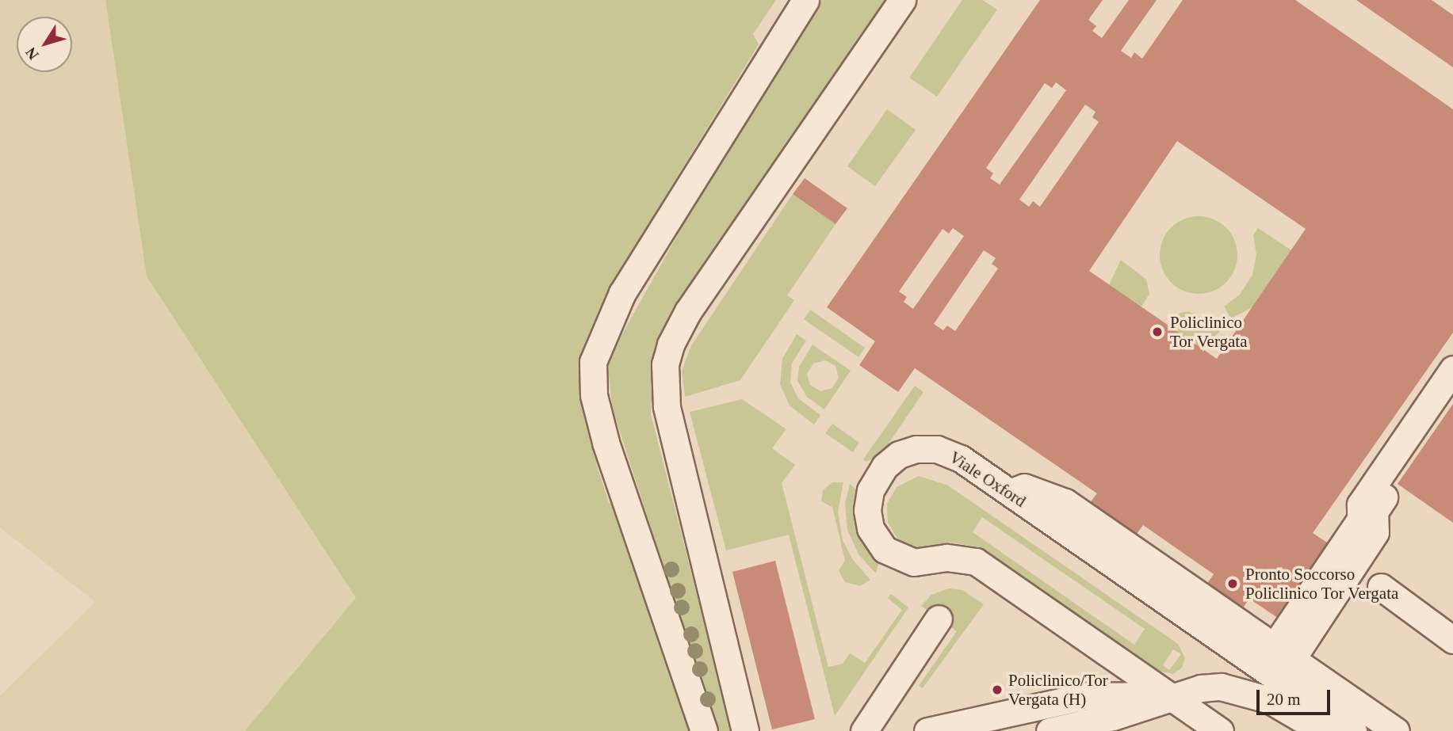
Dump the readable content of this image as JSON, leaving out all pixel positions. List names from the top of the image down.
{
  "streets": {
    "lane": ["Viale Oxford"]
  },
  "places": ["Policlinico Tor Vergata", "Pronto Soccorso Policlinico Tor Vergata", "Policlinico/Tor Vergata (H)"],
  "scale_bar": "20 m",
  "north": "bottom left"
}
